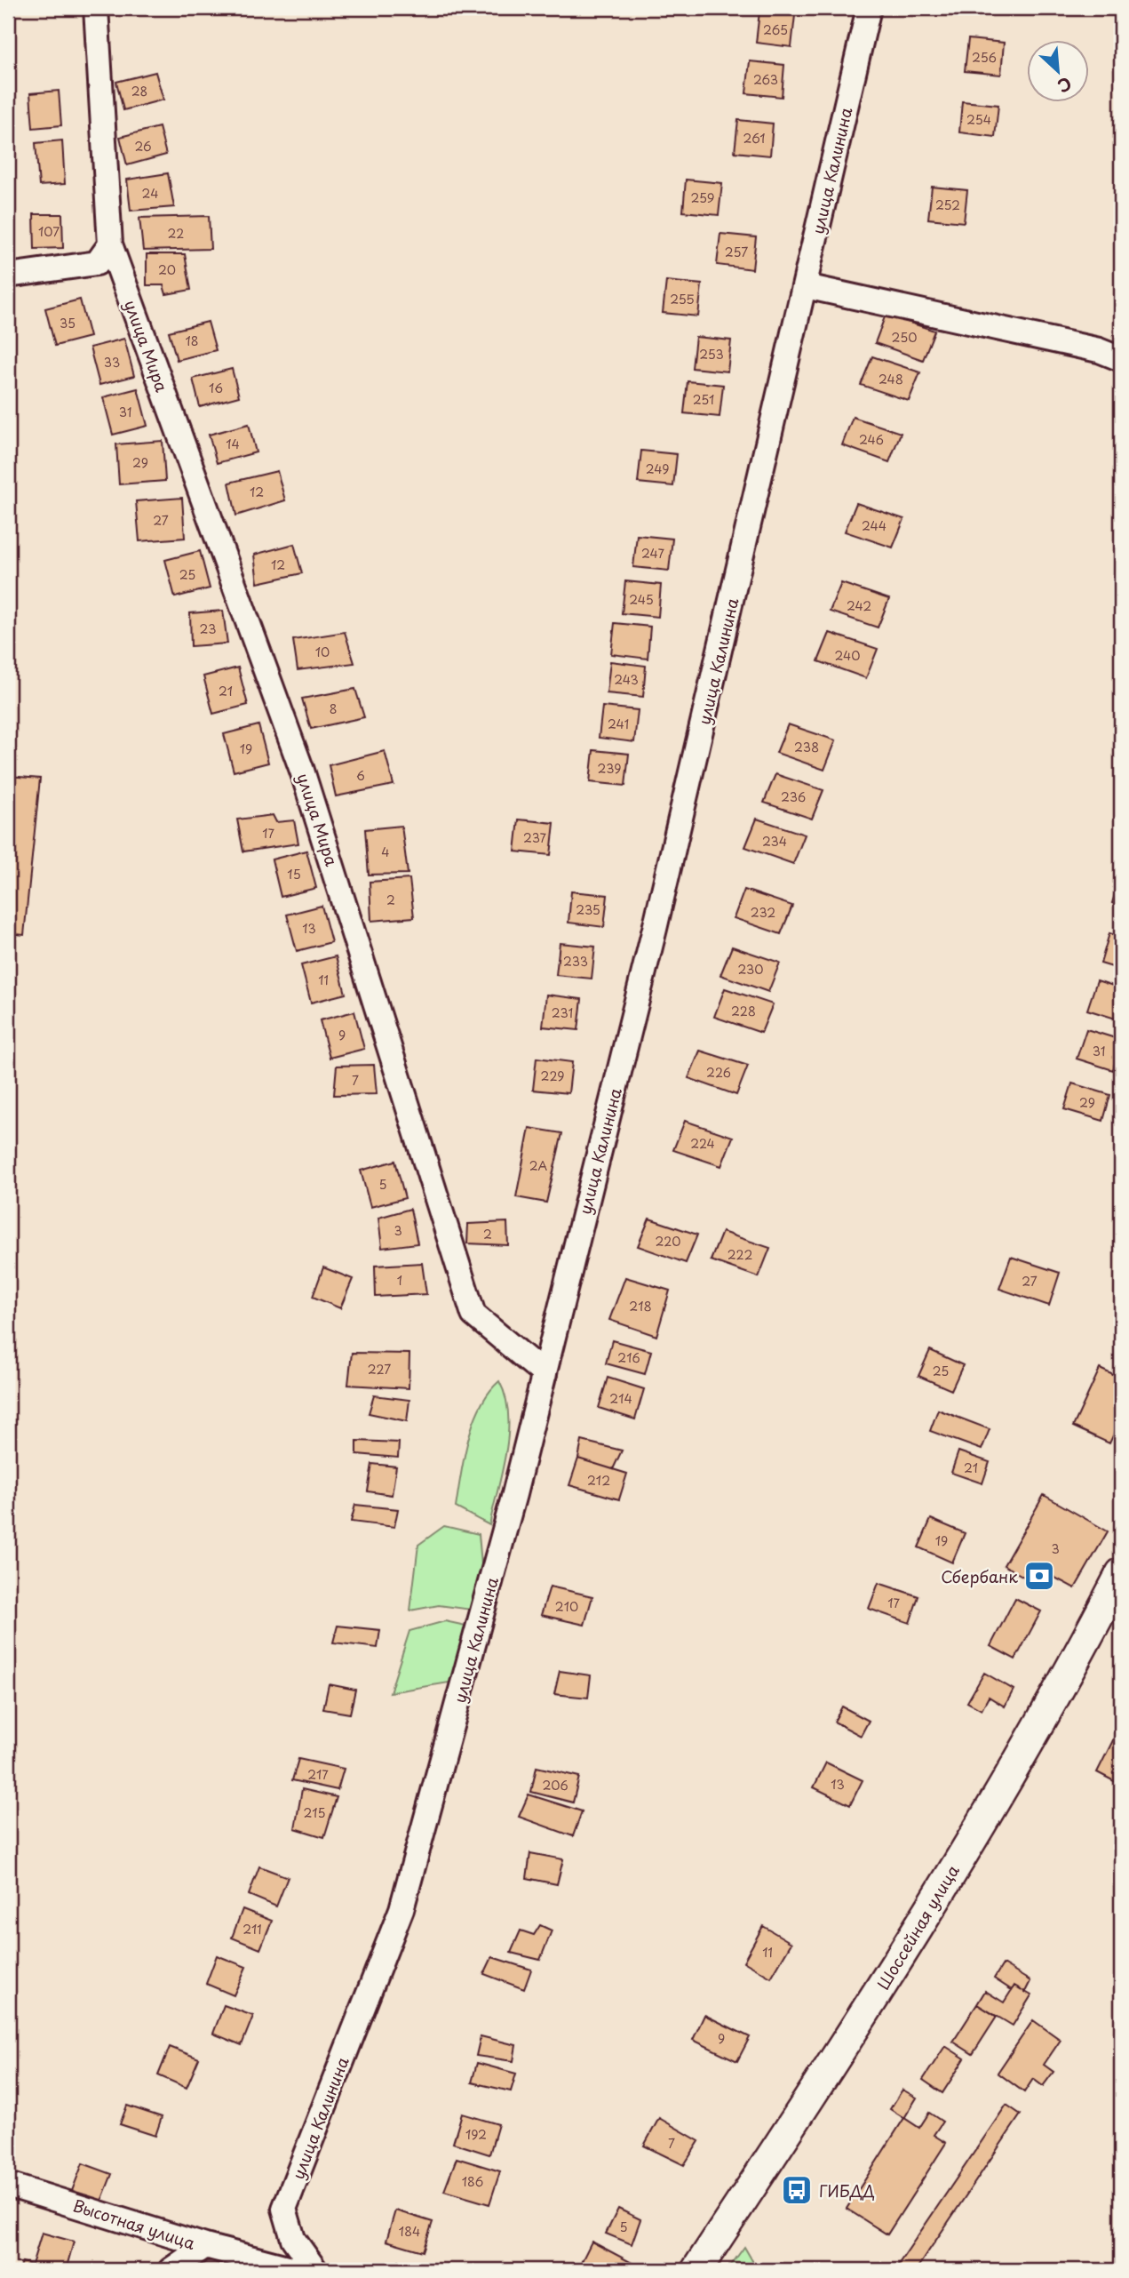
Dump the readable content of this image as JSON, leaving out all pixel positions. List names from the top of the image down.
{
  "streets": {
    "street": [
      "улица Калинина",
      "улица Мира",
      "Шоссейная улица",
      "Высотная улица"
    ]
  },
  "crossings": [
    ["улица Калинина", "улица Мира"]
  ],
  "places": {
    "bank": ["Сбербанк"],
    "bus stop": ["ГИБДД"]
  },
  "house_numbers": [
    "265",
    "256",
    "263",
    "28",
    "254",
    "261",
    "26",
    "24",
    "259",
    "252",
    "107",
    "22",
    "257",
    "20",
    "255",
    "35",
    "250",
    "18",
    "253",
    "33",
    "248",
    "16",
    "251",
    "31",
    "246",
    "14",
    "29",
    "249",
    "12",
    "27",
    "244",
    "247",
    "12",
    "25",
    "245",
    "242",
    "23",
    "10",
    "240",
    "243",
    "21",
    "8",
    "241",
    "238",
    "19",
    "239",
    "6",
    "236",
    "17",
    "237",
    "234",
    "4",
    "15",
    "2",
    "235",
    "232",
    "13",
    "233",
    "230",
    "11",
    "228",
    "231",
    "9",
    "31",
    "226",
    "229",
    "7",
    "29",
    "224",
    "2А",
    "5",
    "3",
    "2",
    "220",
    "222",
    "1",
    "27",
    "218",
    "216",
    "227",
    "25",
    "214",
    "21",
    "212",
    "19",
    "3",
    "17",
    "210",
    "217",
    "13",
    "206",
    "215",
    "211",
    "11",
    "9",
    "192",
    "7",
    "186",
    "5",
    "184"
  ],
  "north": "bottom right"
}
